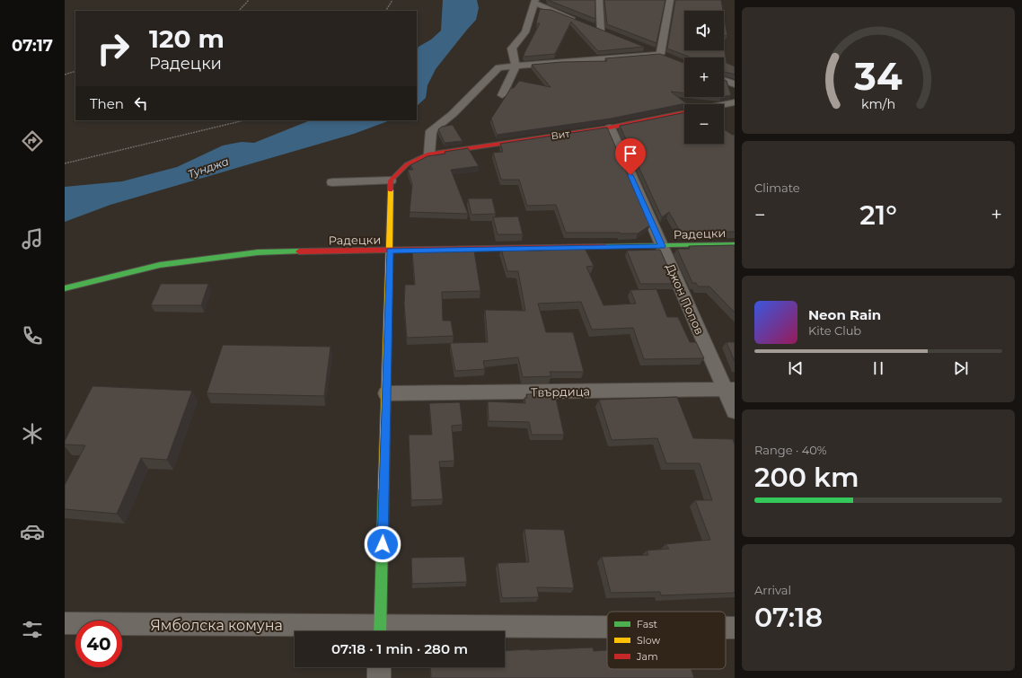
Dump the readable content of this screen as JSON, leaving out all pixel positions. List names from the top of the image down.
{
  "streets": {
    "street": [
      "Вит",
      "Радецки",
      "Джон Попов",
      "Твърдица",
      "Ямболска комуна"
    ]
  },
  "crossings": [
    ["Вит", "Джон Попов"],
    ["Радецки", "Джон Попов"],
    ["Джон Попов", "Твърдица"]
  ],
  "water": ["Тунджа"],
  "legend": ["Fast", "Slow", "Jam"],
  "page": {
    "tabs": "07:17",
    "map_buttons": ["+", "−"],
    "turn": ["120 m", "Радецки"],
    "then": "Then",
    "tile": [
      "Climate",
      ["Range · 40%", "200 km"],
      ["Arrival", "07:18"]
    ],
    "heat": ["−", "21°", "+"],
    "song": ["Neon Rain", "Kite Club"],
    "limit": "40",
    "trip": "07:18 · 1 min · 280 m",
    "gauge": ["34", "km/h"]
  }
}
